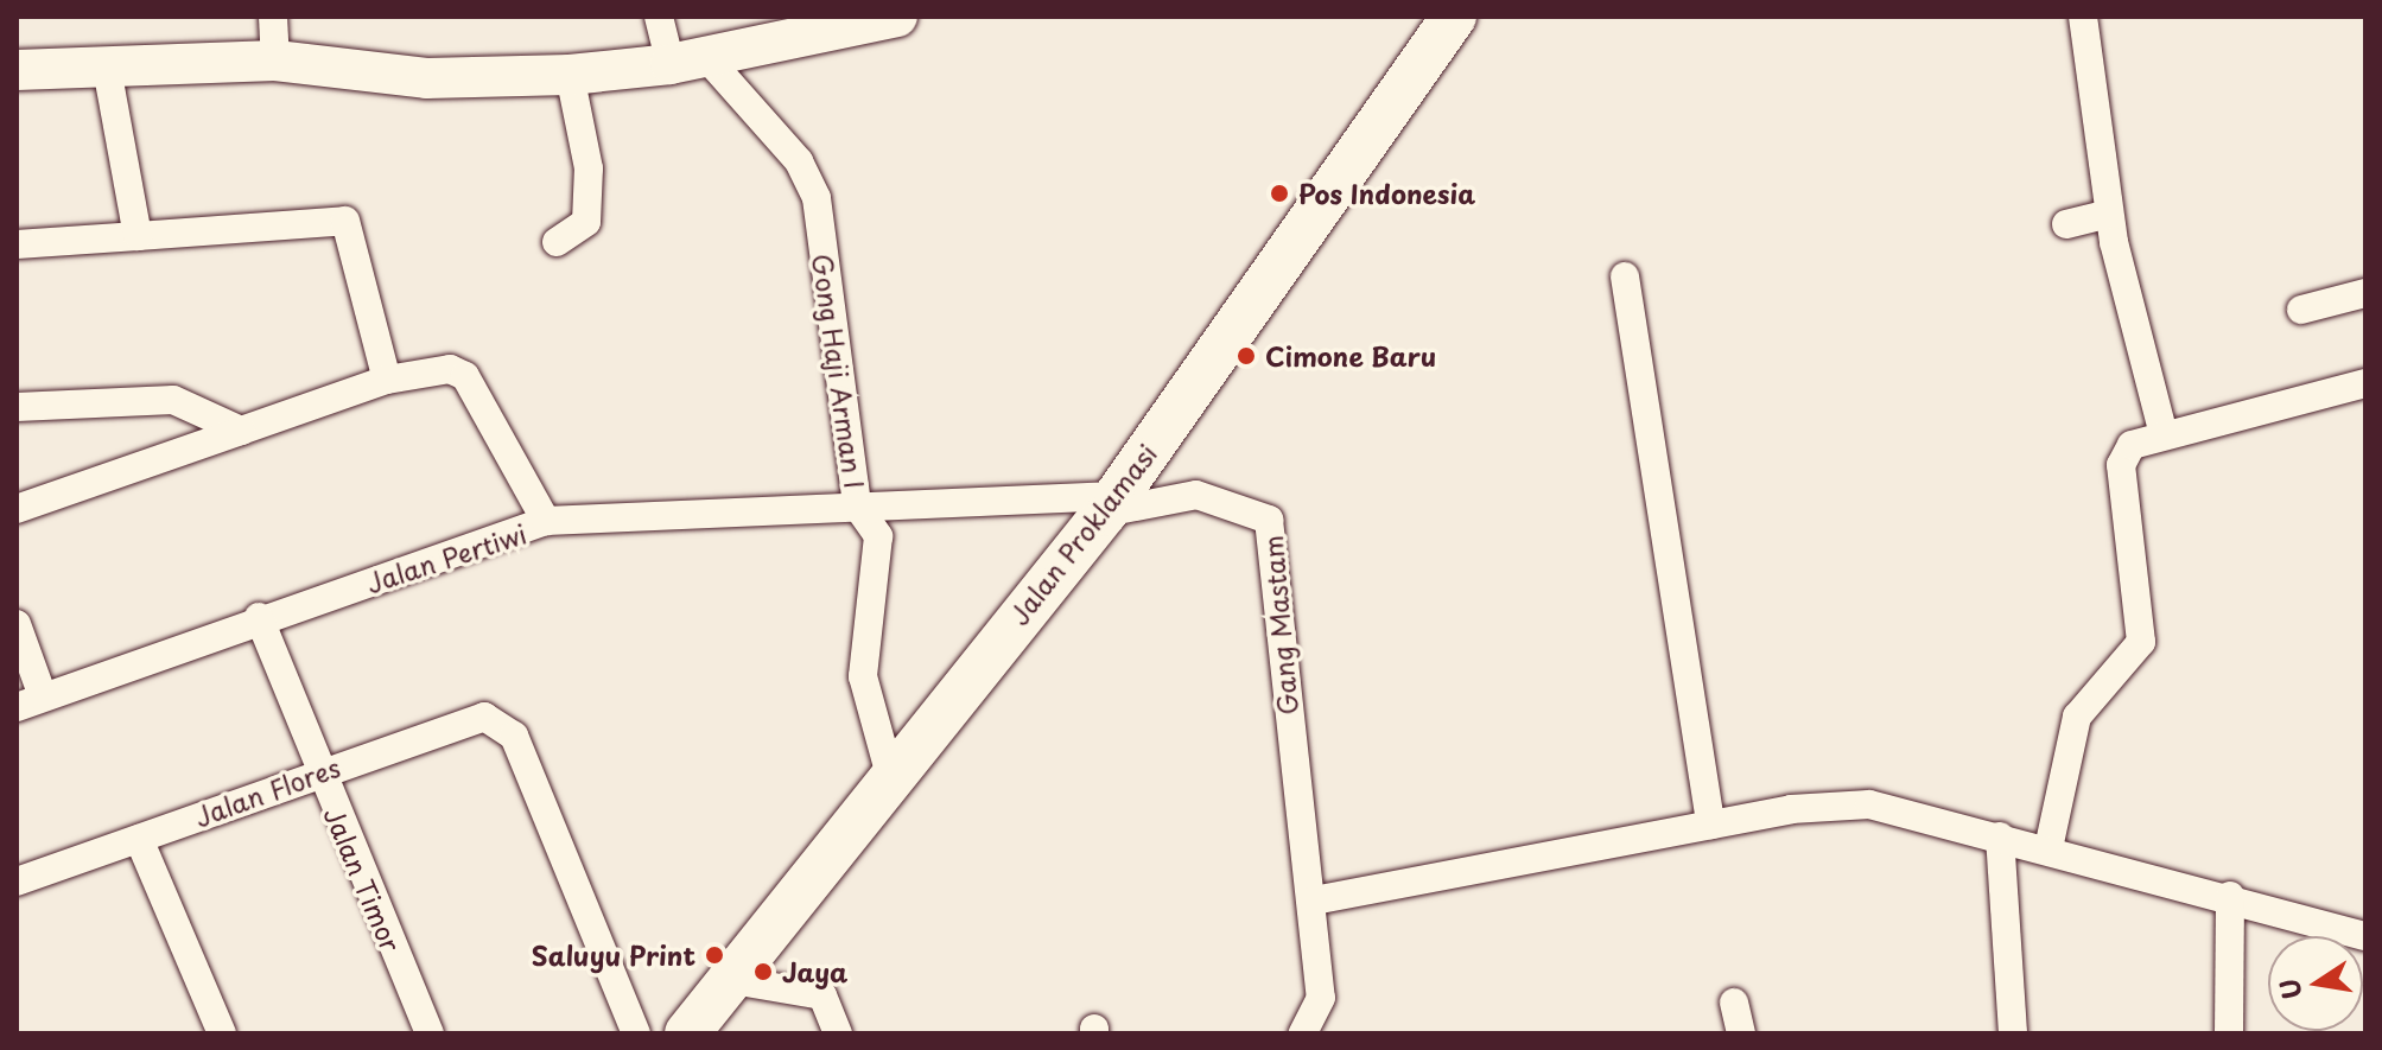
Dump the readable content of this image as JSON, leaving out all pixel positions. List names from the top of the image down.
{
  "streets": {
    "main road": ["Jalan Proklamasi"],
    "street": [
      "Gong Haji Arman I",
      "Jalan Pertiwi",
      "Gang Mastam",
      "Jalan Flores",
      "Jalan Timor"
    ]
  },
  "crossings": [
    ["Gong Haji Arman I", "Jalan Proklamasi"],
    ["Jalan Proklamasi", "Gang Mastam"],
    ["Jalan Pertiwi", "Jalan Timor"],
    ["Jalan Flores", "Jalan Timor"]
  ],
  "places": [
    "Pos Indonesia",
    "Cimone Baru",
    "Saluyu Print",
    "Jaya"
  ],
  "north": "left"
}
